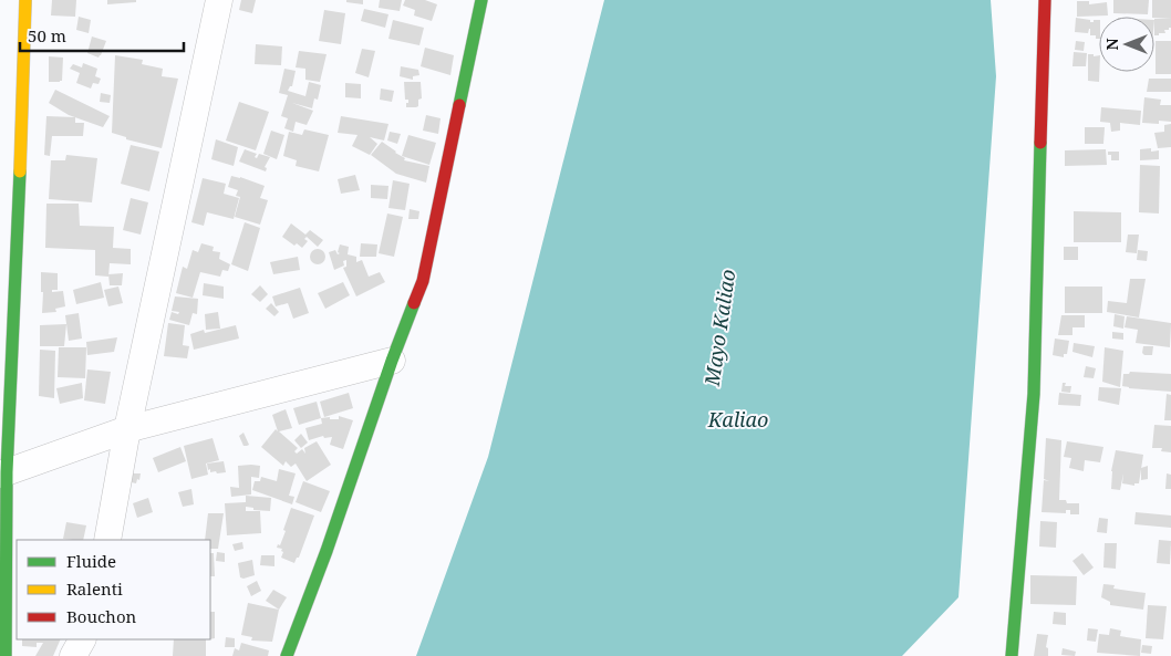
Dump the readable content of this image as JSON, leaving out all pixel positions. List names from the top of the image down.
{
  "water": ["Mayo Kaliao", "Kaliao"],
  "legend": ["Fluide", "Ralenti", "Bouchon"],
  "scale_bar": "50 m",
  "north": "left"
}
